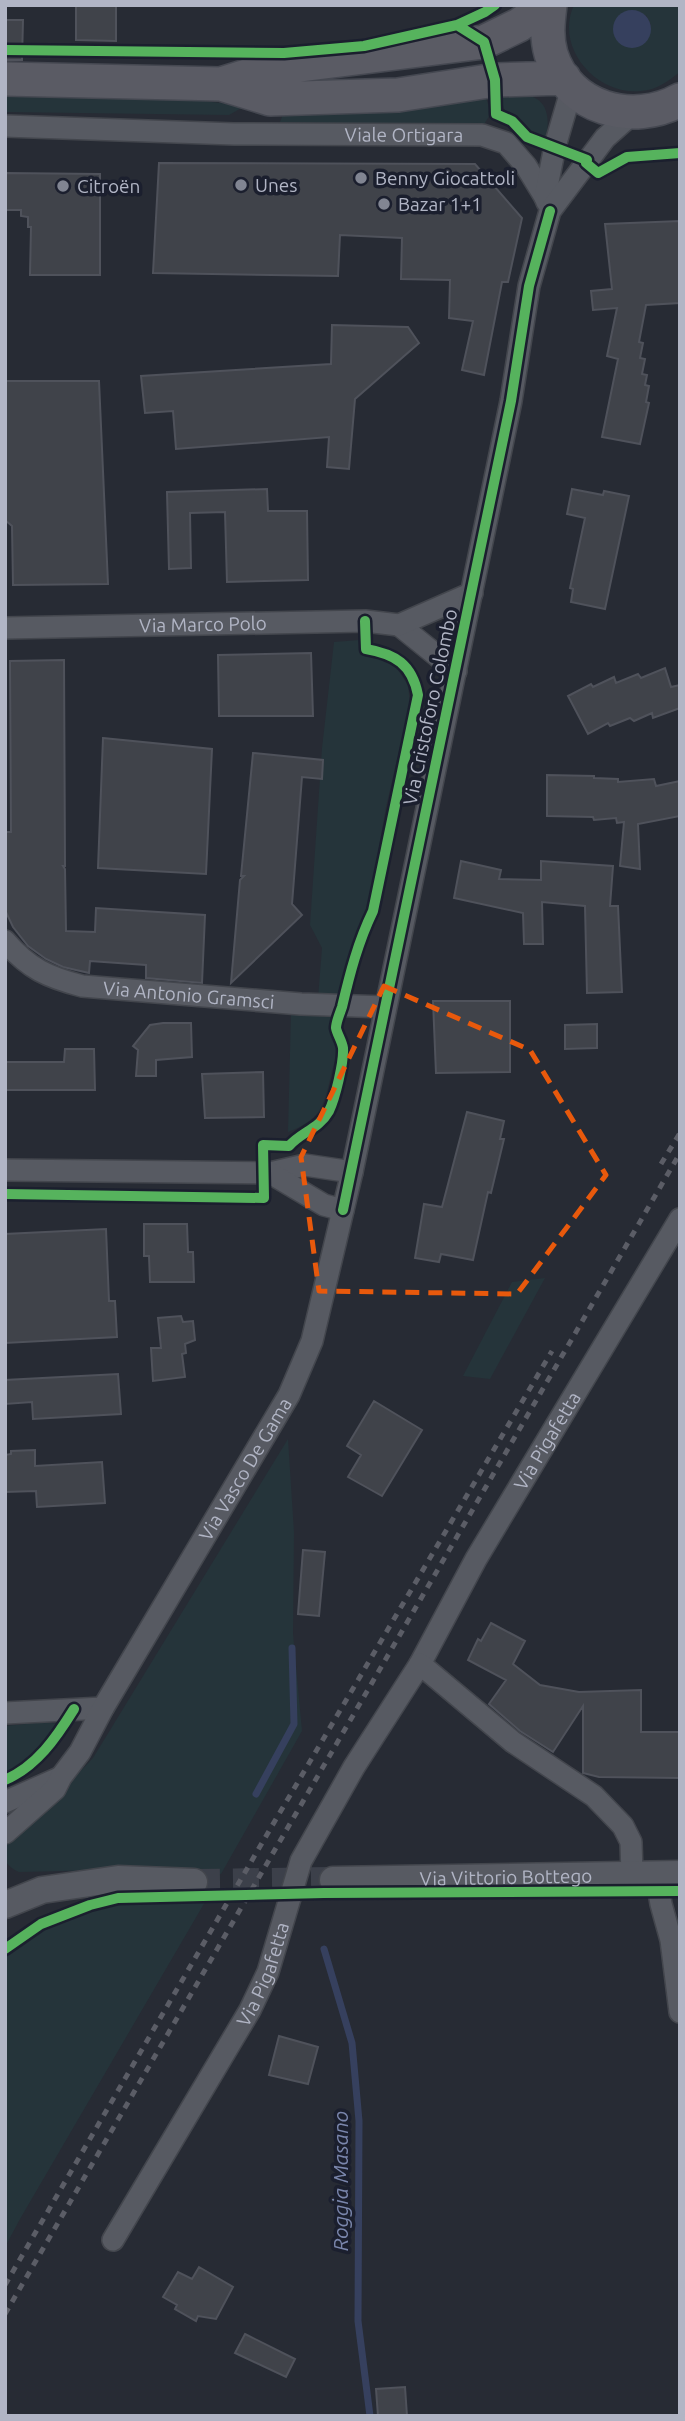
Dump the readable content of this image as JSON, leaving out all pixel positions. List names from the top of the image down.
{
  "streets": {
    "main road": ["Viale Ortigara"],
    "street": [
      "Via Marco Polo",
      "Via Cristoforo Colombo",
      "Via Antonio Gramsci",
      "Via Pigafetta",
      "Via Vasco De Gama",
      "Via Vittorio Bottego"
    ]
  },
  "crossings": [
    ["Viale Ortigara", "Via Cristoforo Colombo"],
    ["Via Cristoforo Colombo", "Via Antonio Gramsci"],
    ["Via Cristoforo Colombo", "Via Vasco De Gama"]
  ],
  "water": ["Roggia Masano"],
  "places": [
    "Benny Giocattoli",
    "Unes",
    "Citroën",
    "Bazar 1+1"
  ]
}
